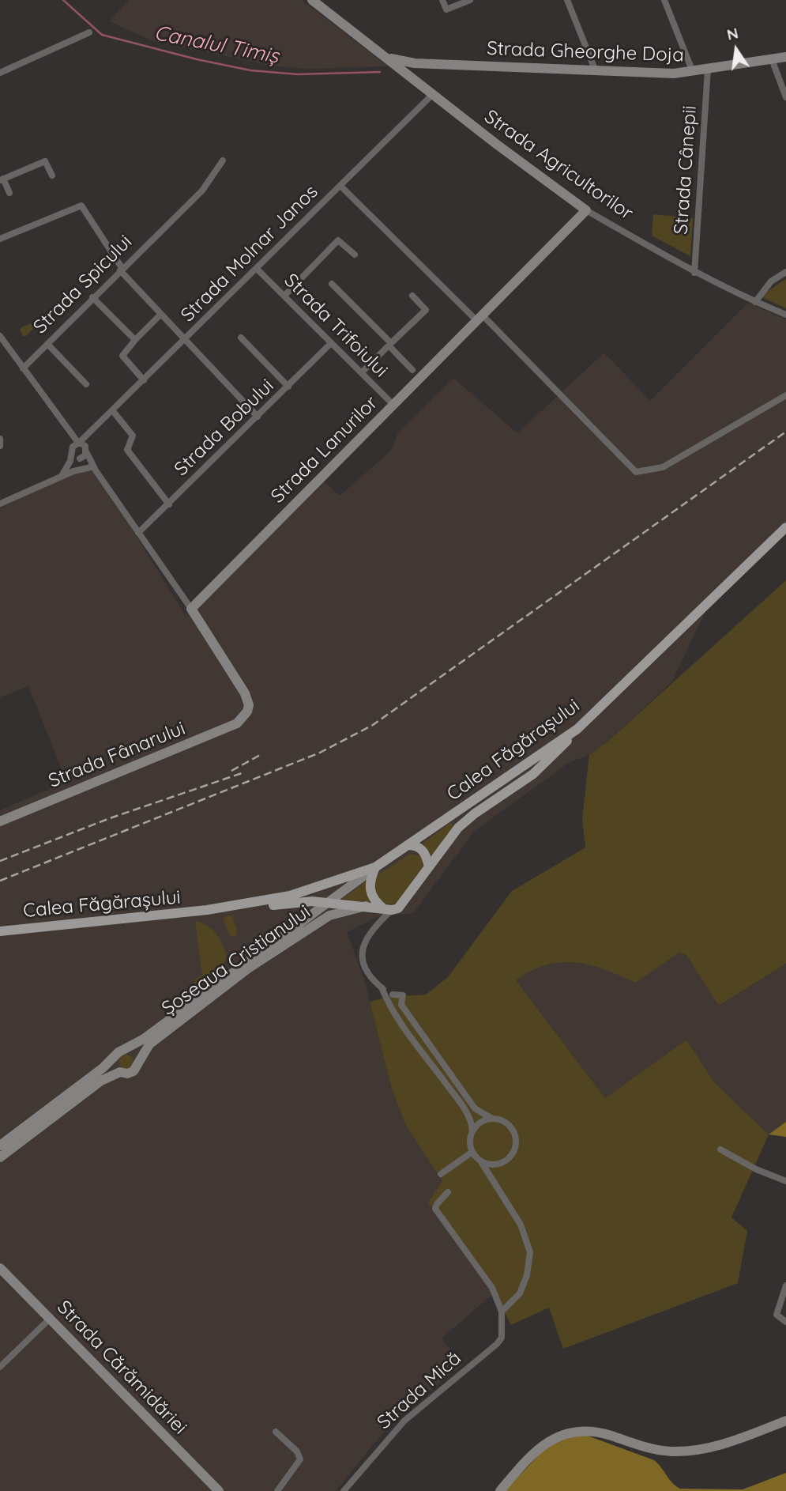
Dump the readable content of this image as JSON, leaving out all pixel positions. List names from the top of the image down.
{
  "streets": {
    "main road": ["Calea Făgărașului"],
    "street": [
      "Strada Gheorghe Doja",
      "Strada Agricultorilor",
      "Strada Cânepii",
      "Strada Molnar Janos",
      "Strada Spicului",
      "Strada Trifoiului",
      "Strada Bobului",
      "Strada Lanurilor",
      "Strada Fânarului",
      "Șoseaua Cristianului",
      "Strada Cărămidăriei",
      "Strada Mică"
    ]
  },
  "crossings": [
    ["Strada Gheorghe Doja", "Strada Agricultorilor"],
    ["Strada Gheorghe Doja", "Strada Cânepii"],
    ["Strada Agricultorilor", "Strada Cânepii"],
    ["Strada Agricultorilor", "Strada Molnar Janos"],
    ["Strada Agricultorilor", "Strada Lanurilor"],
    ["Strada Molnar Janos", "Strada Trifoiului"],
    ["Strada Trifoiului", "Strada Bobului"],
    ["Strada Trifoiului", "Strada Lanurilor"],
    ["Strada Lanurilor", "Strada Fânarului"],
    ["Calea Făgărașului", "Șoseaua Cristianului"]
  ],
  "water": ["Canalul Timiș"],
  "north": "top"
}
